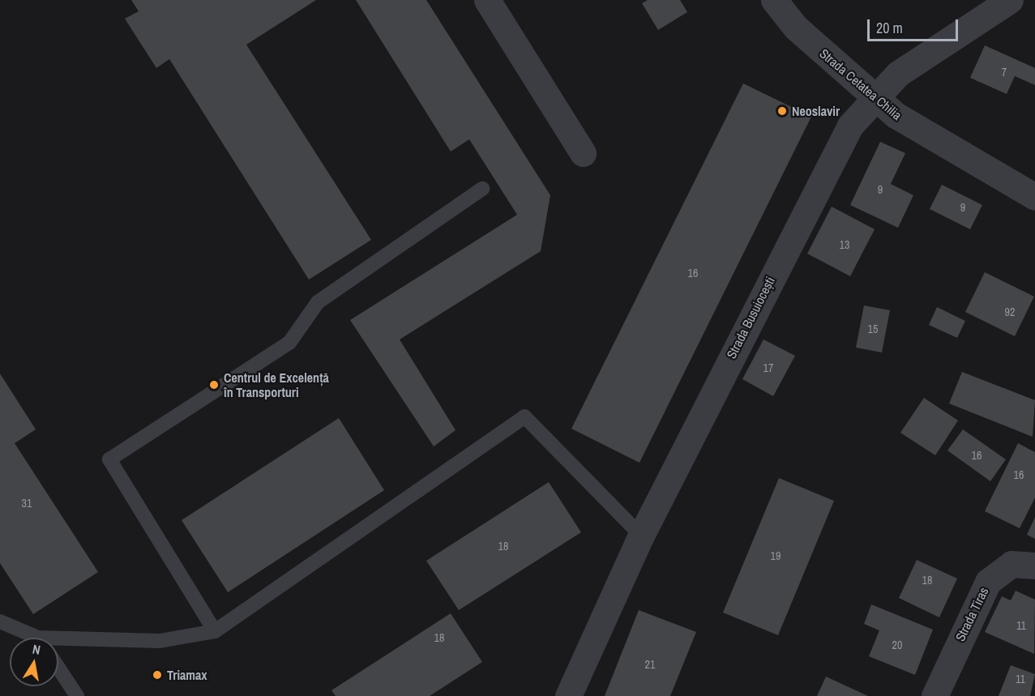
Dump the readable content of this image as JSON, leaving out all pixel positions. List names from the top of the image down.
{
  "streets": {
    "street": ["Strada Cetatea Chilia", "Strada Busuiocești", "Strada Tiras"]
  },
  "crossings": [
    ["Strada Cetatea Chilia", "Strada Busuiocești"]
  ],
  "places": ["Neoslavir", "Centrul de Excelență în Transporturi", "Triamax"],
  "house_numbers": [
    "7",
    "9",
    "9",
    "13",
    "16",
    "92",
    "15",
    "17",
    "16",
    "16",
    "31",
    "18",
    "19",
    "18",
    "11",
    "18",
    "20",
    "21",
    "11"
  ],
  "scale_bar": "20 m",
  "north": "top"
}
